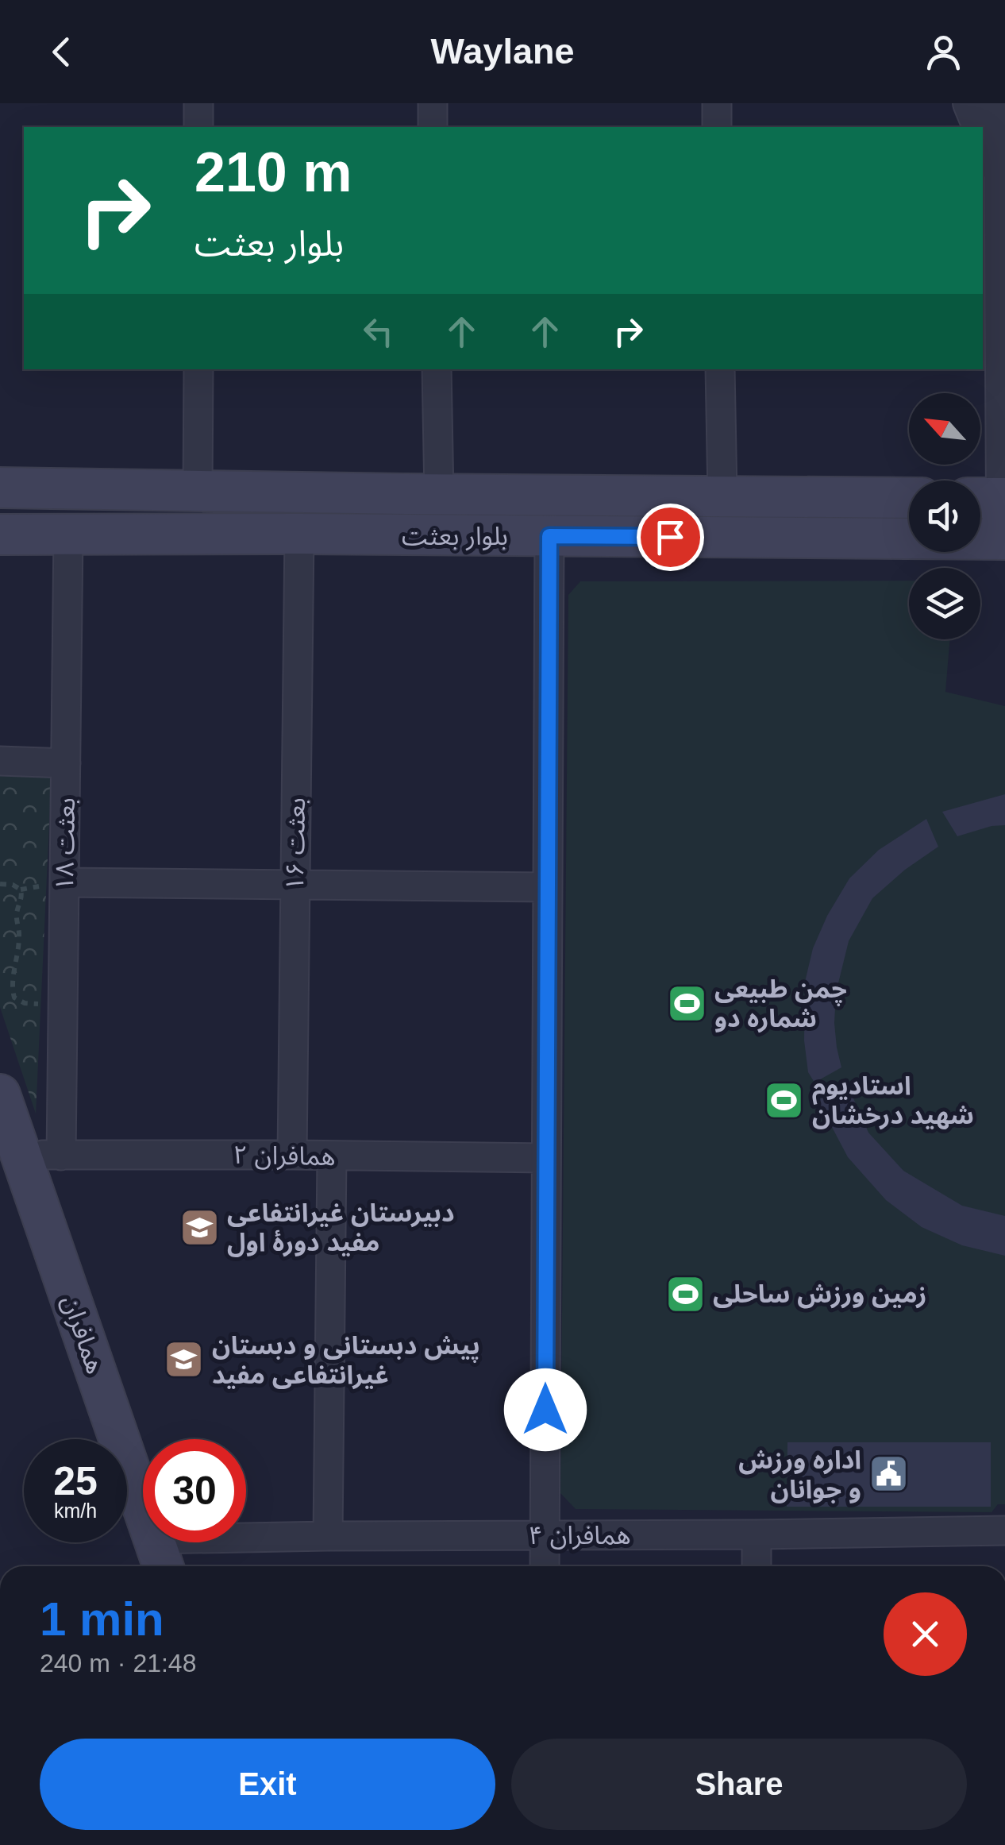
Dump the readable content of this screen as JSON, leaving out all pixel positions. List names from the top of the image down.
{
  "streets": {
    "main road": ["بلوار بعثت", "همافران"],
    "street": [
      "بعثت ۱۸",
      "بعثت ۱۶",
      "همافران ۲",
      "همافران ۴"
    ]
  },
  "crossings": [
    ["بلوار بعثت", "بعثت ۱۸"],
    ["بلوار بعثت", "بعثت ۱۶"],
    ["بعثت ۱۸", "همافران ۲"],
    ["بعثت ۱۶", "همافران ۲"],
    ["همافران ۲", "همافران"],
    ["همافران", "همافران ۴"]
  ],
  "places": {
    "sports": ["چمن طبیعی شماره دو", "استادیوم شهید درخشان", "زمین ورزش ساحلی"],
    "school or university": ["دبیرستان غیرانتفاعی مفید دورهٔ اول", "پیش دبستانی و دبستان غیرانتفاعی مفید"],
    "public building": ["اداره ورزش و جوانان"]
  },
  "north": "top left",
  "page": {
    "header": "Waylane",
    "turn": ["210 m", "بلوار بعثت"],
    "speed": "25 km/h",
    "limit": "30",
    "heading": ["1 min", "240 m · 21:48"],
    "buttons": ["Exit", "Share"]
  }
}
